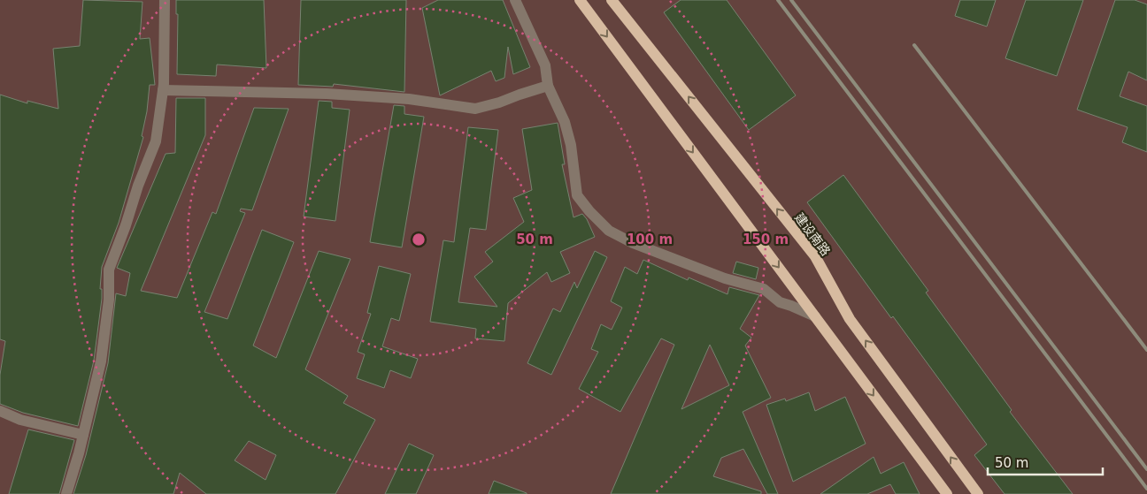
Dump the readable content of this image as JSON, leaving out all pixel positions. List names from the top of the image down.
{
  "streets": {
    "main road": ["建设南路"]
  },
  "scale_bar": "50 m",
  "rings": ["50 m", "100 m", "150 m"]
}
